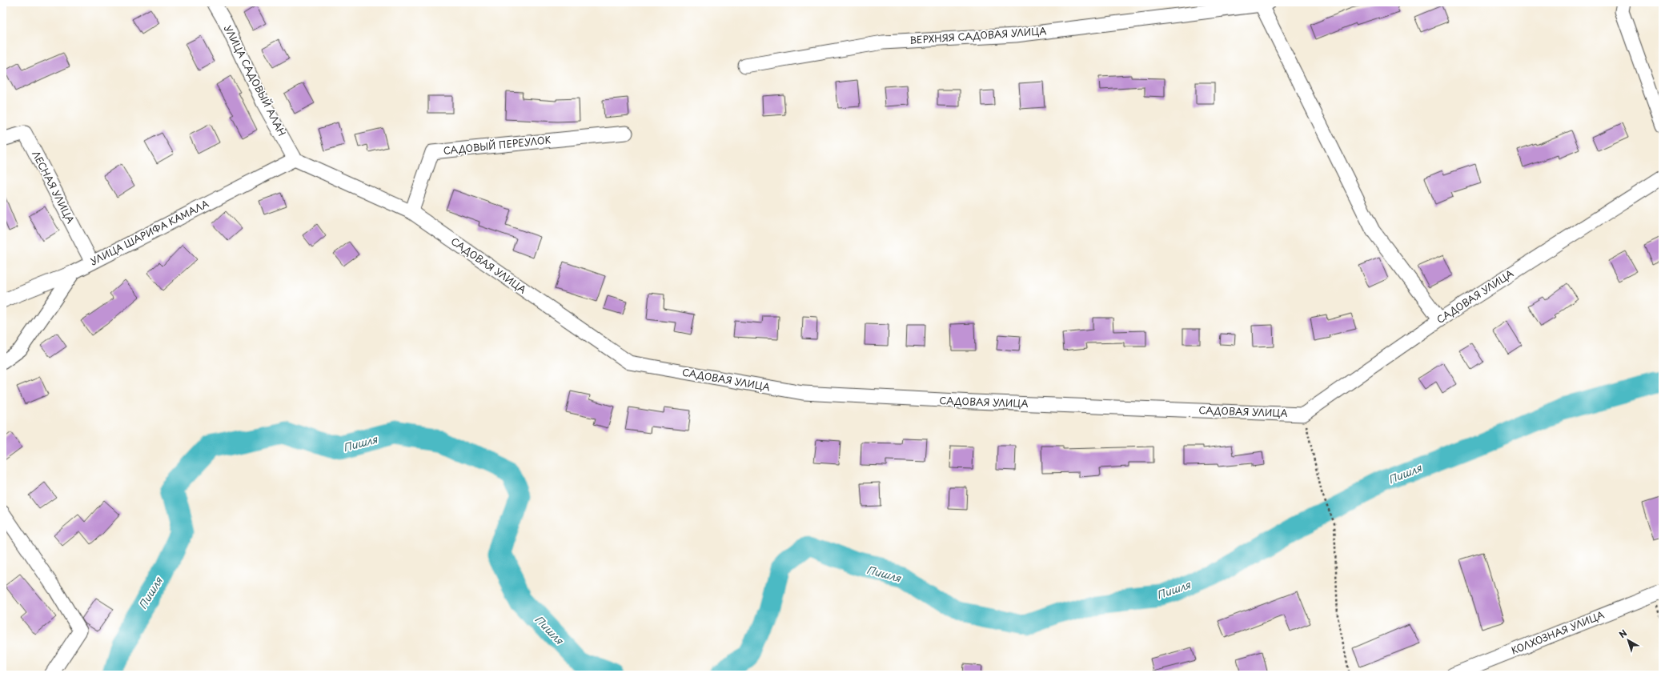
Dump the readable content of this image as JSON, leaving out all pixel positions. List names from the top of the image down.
{
  "streets": {
    "street": [
      "ВЕРХНЯЯ САДОВАЯ УЛИЦА",
      "УЛИЦА САДОВЫЙ АЛАН",
      "САДОВЫЙ ПЕРЕУЛОК",
      "ЛЕСНАЯ УЛИЦА",
      "УЛИЦА ШАРИФА КАМАЛА",
      "САДОВАЯ УЛИЦА",
      "КОЛХОЗНАЯ УЛИЦА"
    ]
  },
  "crossings": [
    ["УЛИЦА САДОВЫЙ АЛАН", "УЛИЦА ШАРИФА КАМАЛА"],
    ["УЛИЦА САДОВЫЙ АЛАН", "САДОВАЯ УЛИЦА"],
    ["САДОВЫЙ ПЕРЕУЛОК", "САДОВАЯ УЛИЦА"],
    ["ЛЕСНАЯ УЛИЦА", "УЛИЦА ШАРИФА КАМАЛА"],
    ["УЛИЦА ШАРИФА КАМАЛА", "САДОВАЯ УЛИЦА"]
  ],
  "water": ["Пишля"],
  "north": "top left"
}
